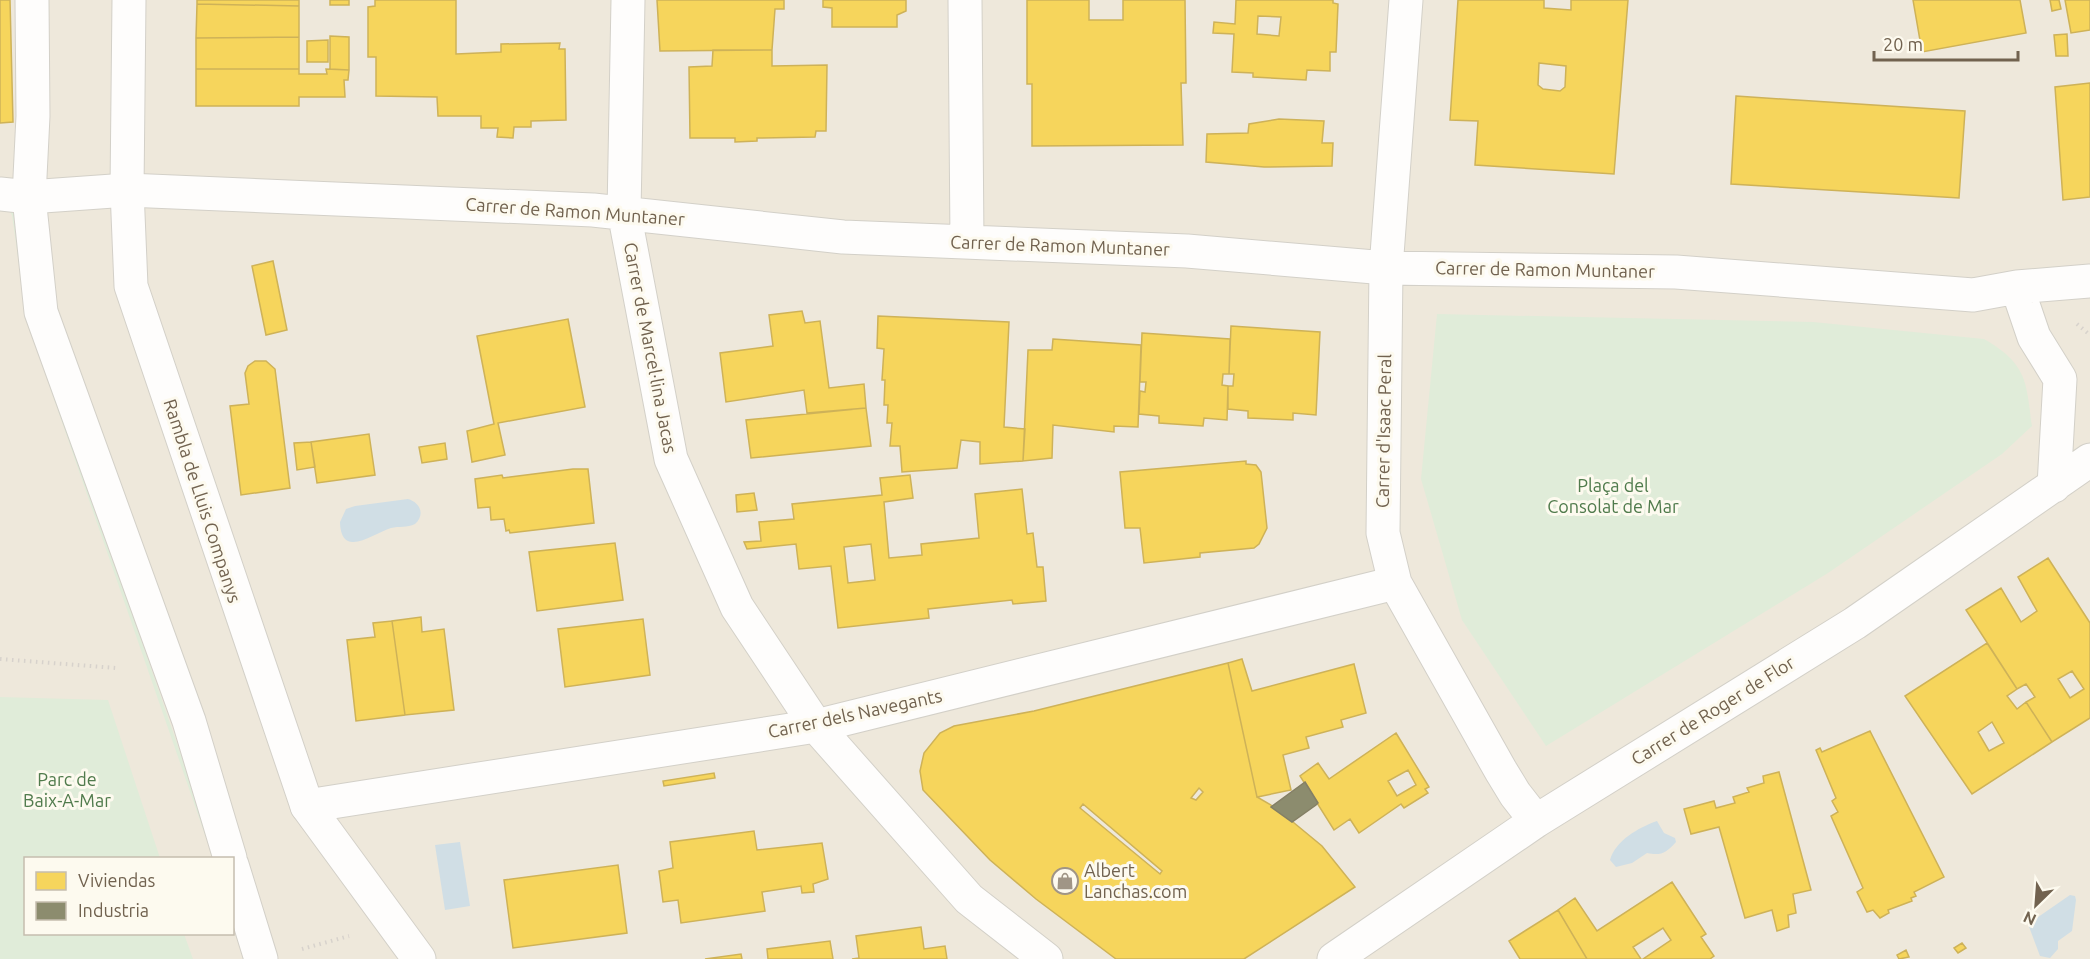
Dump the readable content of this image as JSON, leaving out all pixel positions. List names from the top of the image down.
{
  "streets": {
    "street": [
      "Carrer de Ramon Muntaner",
      "Carrer de Marcel·lina Jacas",
      "Carrer d'Isaac Peral",
      "Rambla de Lluis Companys",
      "Carrer de Roger de Flor",
      "Carrer dels Navegants"
    ]
  },
  "crossings": [
    ["Carrer de Ramon Muntaner", "Carrer de Marcel·lina Jacas"],
    ["Carrer de Ramon Muntaner", "Carrer d'Isaac Peral"],
    ["Carrer de Ramon Muntaner", "Rambla de Lluis Companys"],
    ["Carrer de Marcel·lina Jacas", "Carrer dels Navegants"],
    ["Carrer d'Isaac Peral", "Carrer de Roger de Flor"],
    ["Carrer d'Isaac Peral", "Carrer dels Navegants"],
    ["Rambla de Lluis Companys", "Carrer dels Navegants"]
  ],
  "parks": ["Plaça del Consolat de Mar", "Parc de Baix-A-Mar"],
  "places": {
    "shop": ["Albert Lanchas.com"]
  },
  "legend": ["Viviendas", "Industria"],
  "scale_bar": "20 m",
  "north": "bottom left"
}
